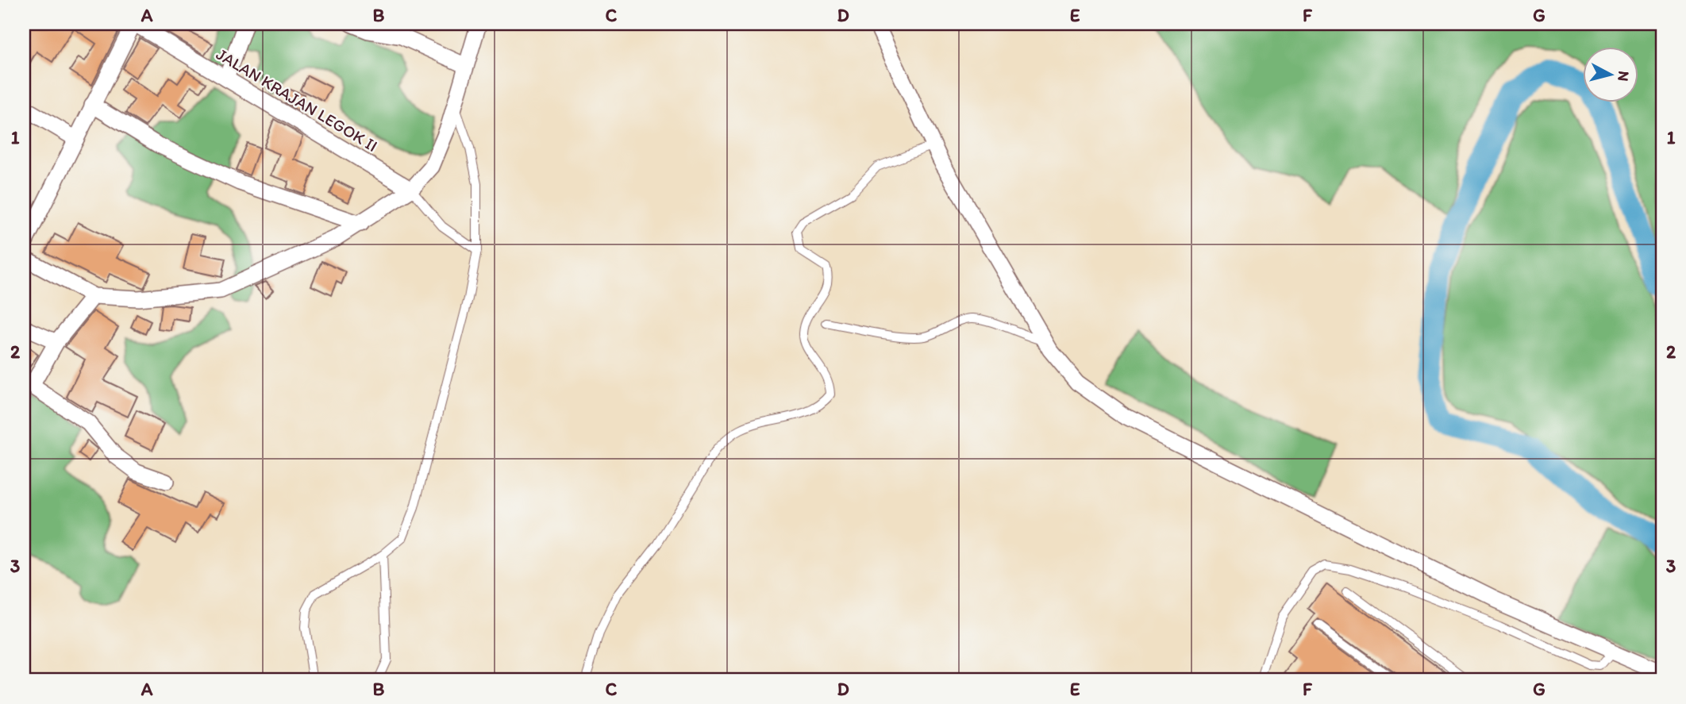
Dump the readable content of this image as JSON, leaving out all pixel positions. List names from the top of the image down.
{
  "streets": {
    "street": ["JALAN KRAJAN LEGOK II"]
  },
  "north": "right",
  "grid": {
    "columns": [
      "A",
      "B",
      "C",
      "D",
      "E",
      "F",
      "G"
    ],
    "rows": ["1", "2", "3"]
  }
}
